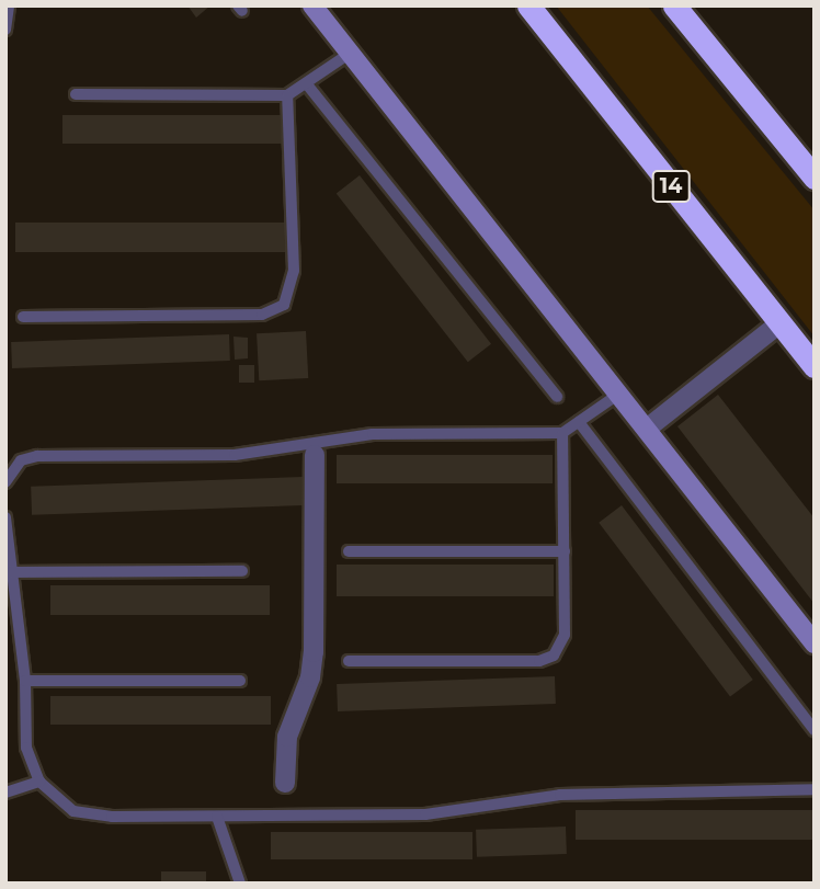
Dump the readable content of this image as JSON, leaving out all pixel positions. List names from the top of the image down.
{
  "streets": {
    "highway": ["14"]
  }
}
